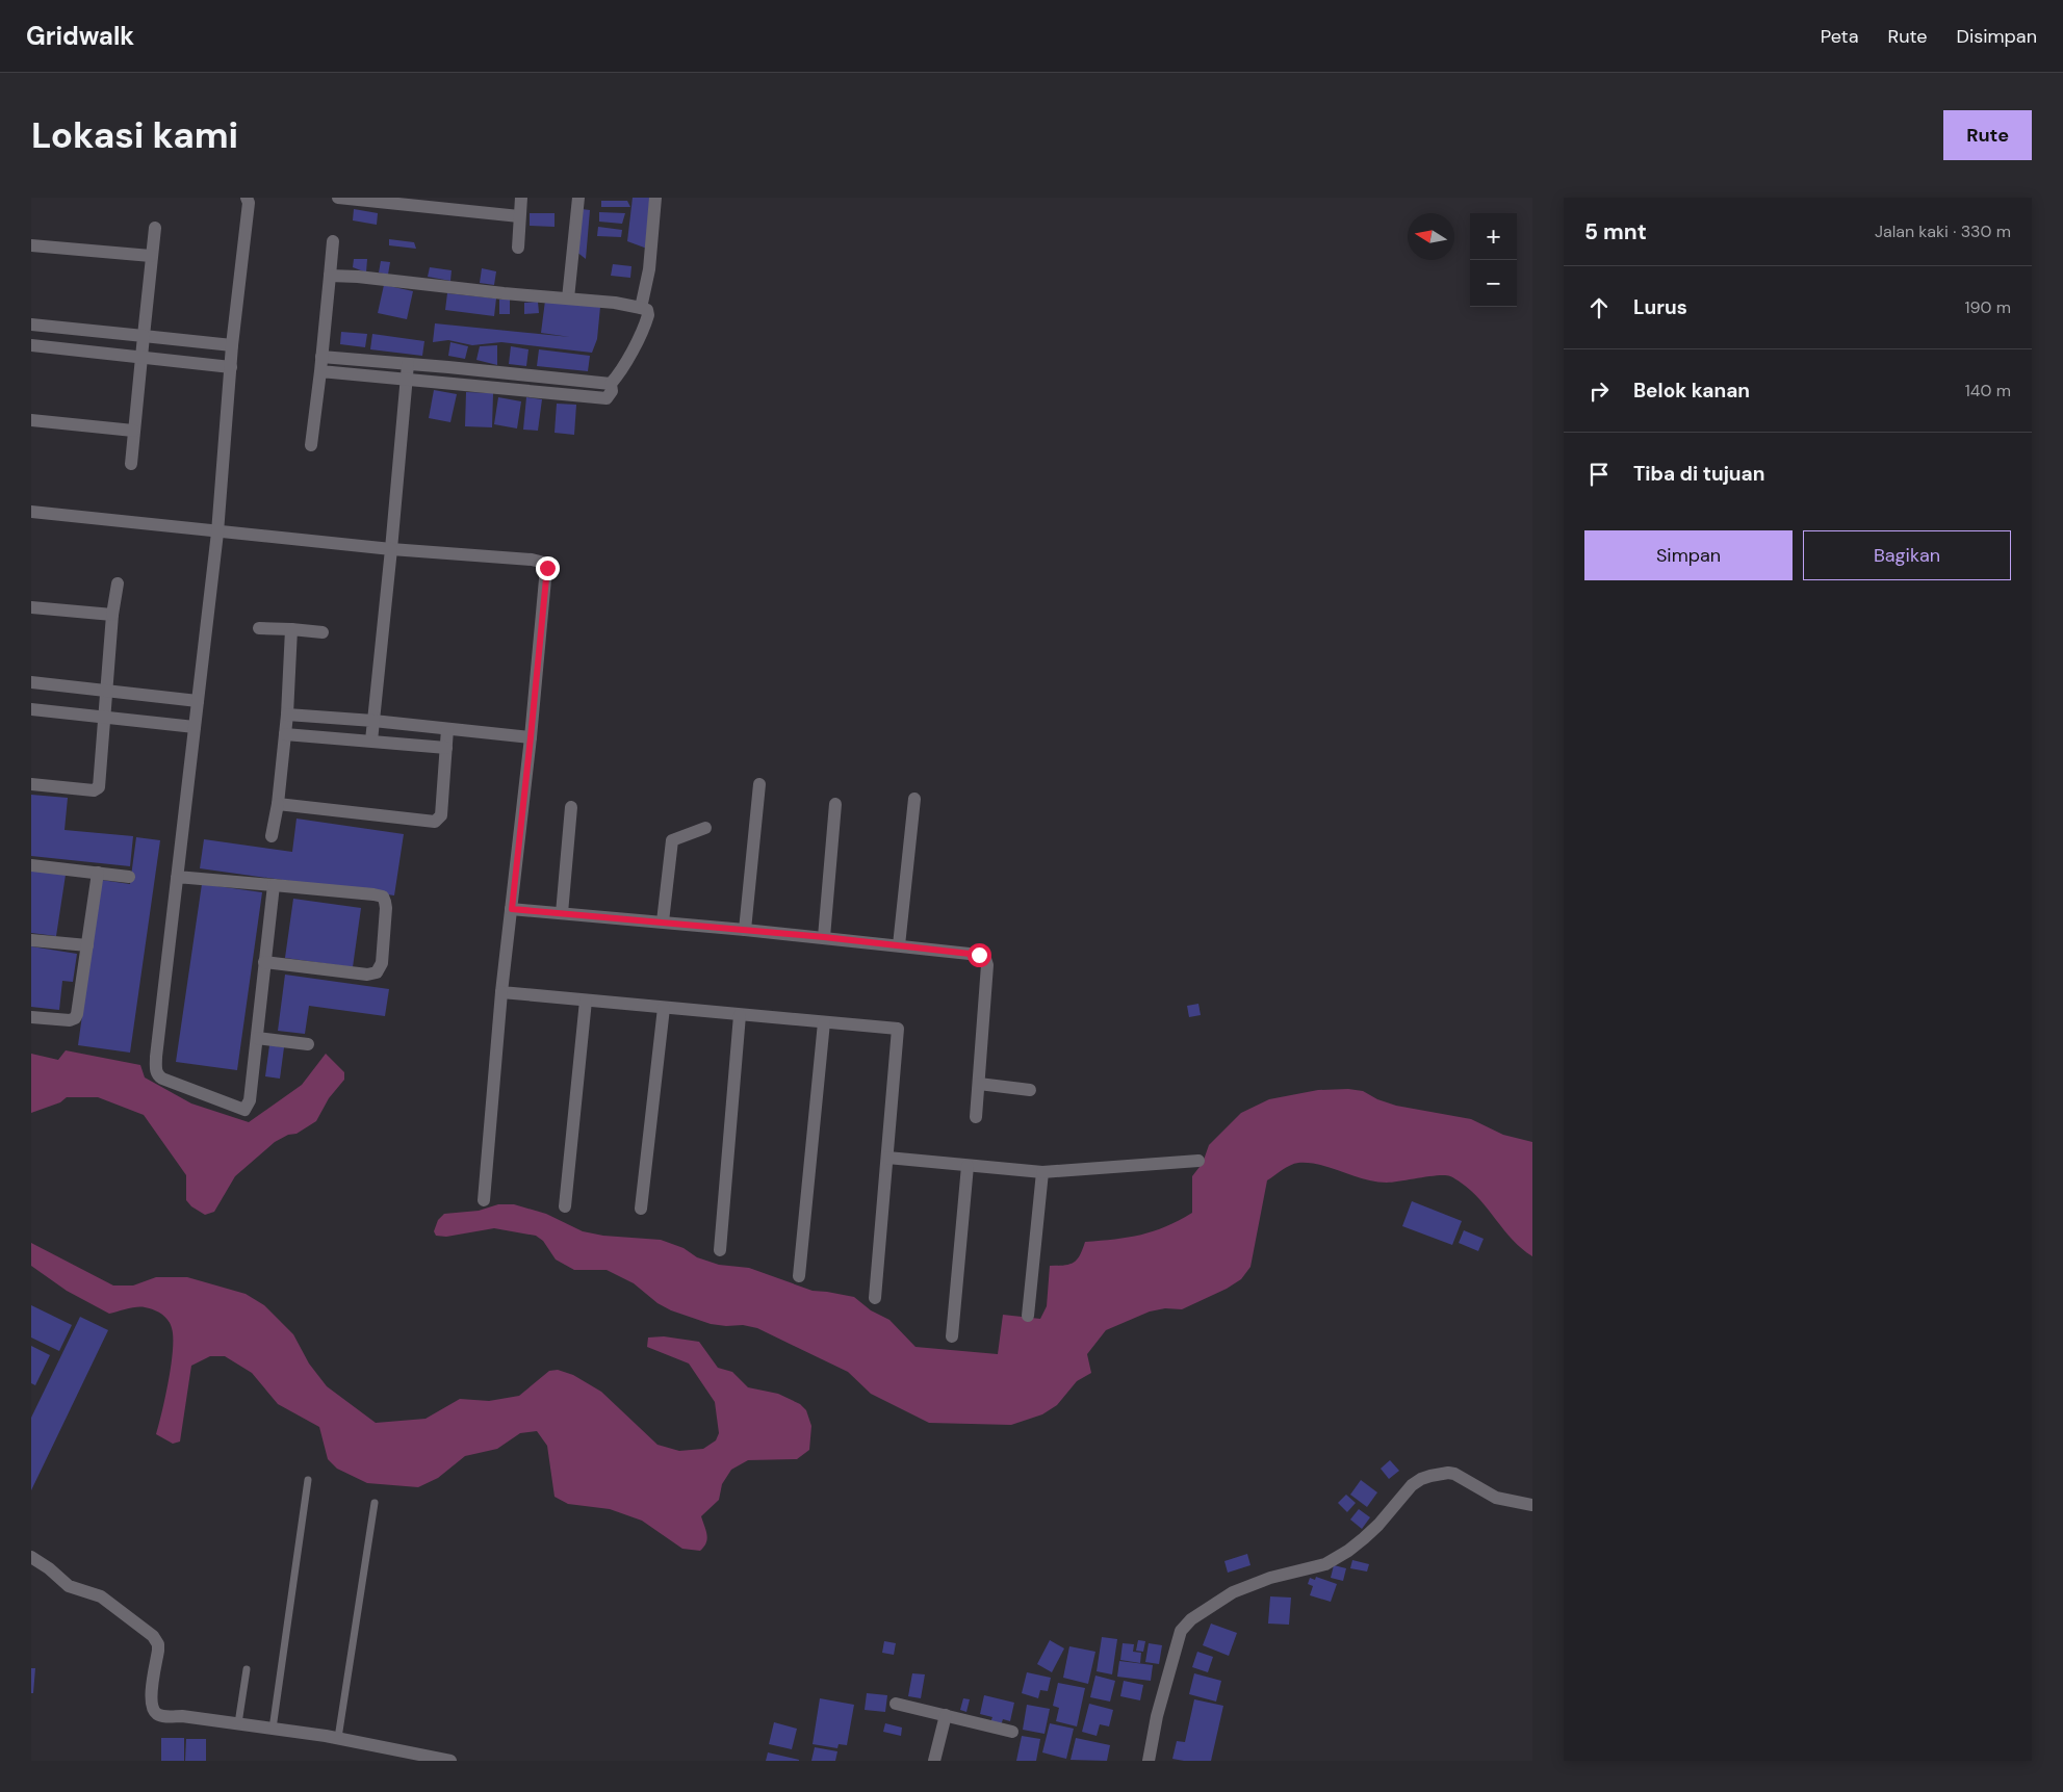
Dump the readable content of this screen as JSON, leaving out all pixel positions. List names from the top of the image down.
{
  "north": "left",
  "page": {
    "header": "Gridwalk",
    "nav": ["Peta", "Rute", "Disimpan"],
    "buttons": [
      "Rute",
      ["Simpan", "Bagikan"]
    ],
    "title": "Lokasi kami",
    "heading": ["5 mnt", "Jalan kaki · 330 m"],
    "map_buttons": ["+", "−"],
    "list": [
      ["Lurus", "190 m"],
      ["Belok kanan", "140 m"],
      "Tiba di tujuan"
    ]
  }
}
